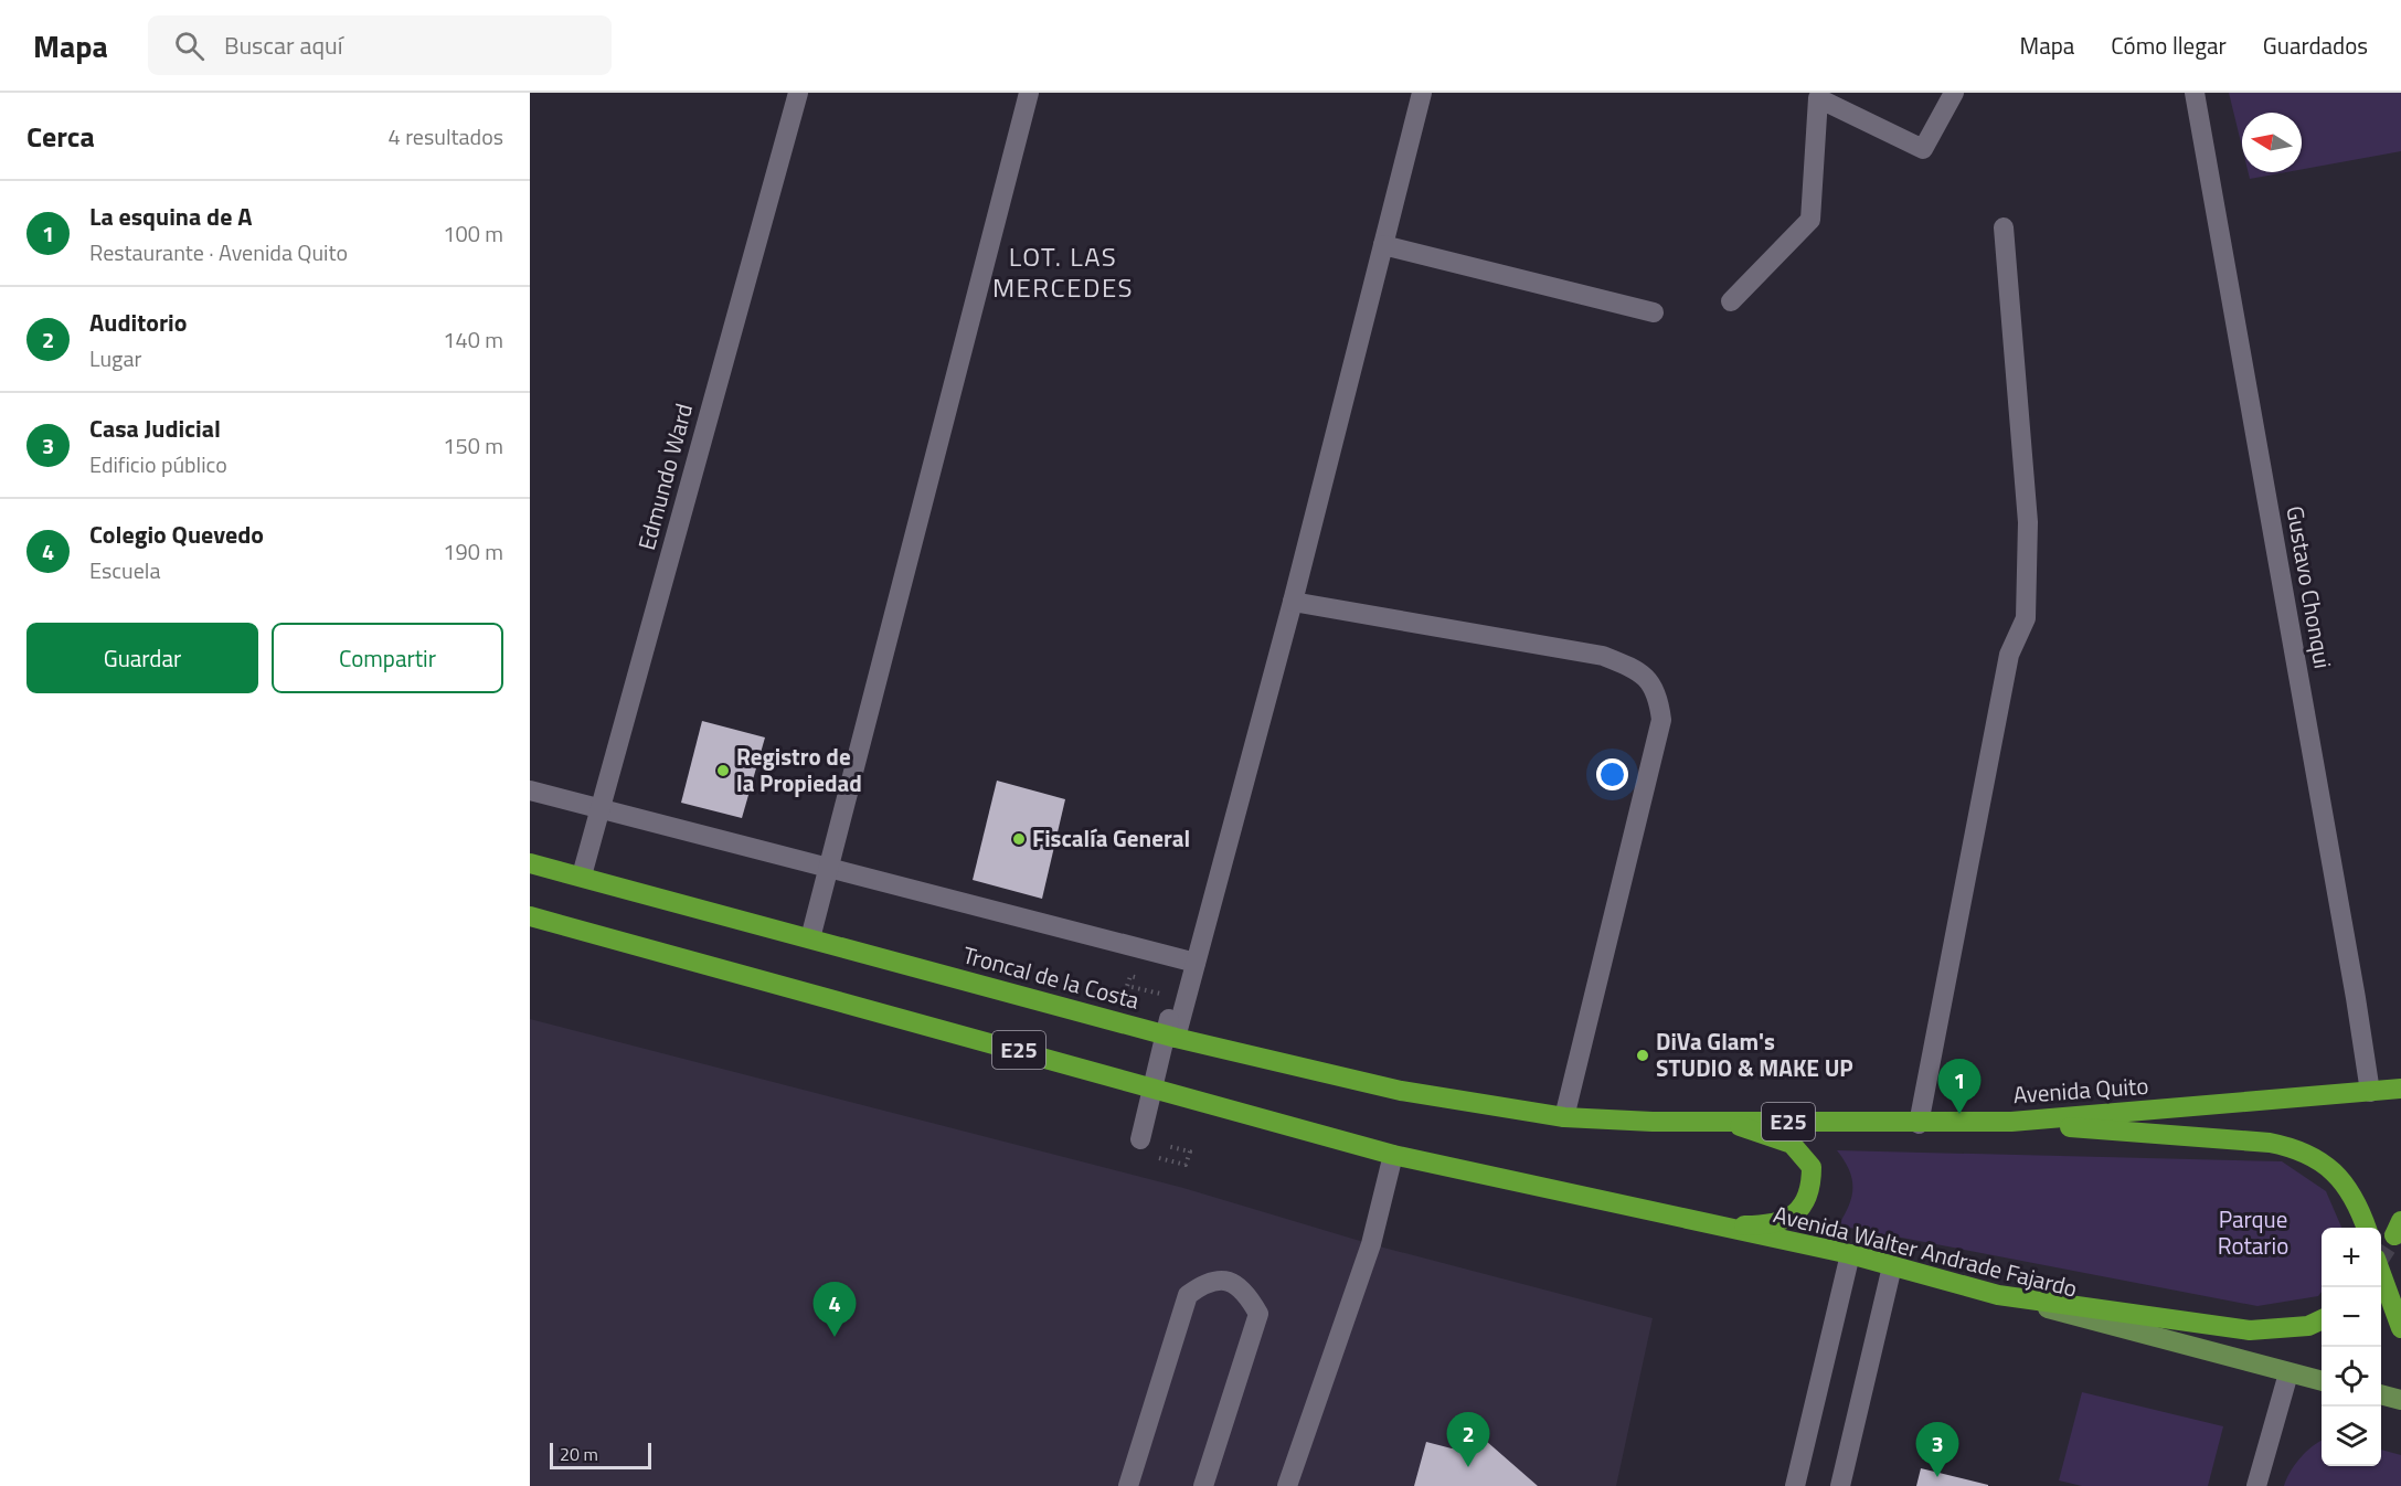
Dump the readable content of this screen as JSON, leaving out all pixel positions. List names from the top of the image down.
{
  "streets": {
    "highway": [
      "Troncal de la Costa",
      "E25",
      "Avenida Quito",
      "Avenida Walter Andrade Fajardo"
    ],
    "street": ["Edmundo Ward", "Gustavo Chonqui"]
  },
  "crossings": [
    ["Edmundo Ward", "Troncal de la Costa"],
    ["Gustavo Chonqui", "Avenida Quito"],
    ["Troncal de la Costa", "Avenida Quito"],
    ["E25", "Avenida Walter Andrade Fajardo"]
  ],
  "districts": ["LOT. LAS MERCEDES"],
  "parks": ["Parque Rotario"],
  "places": ["Registro de la Propiedad", "Fiscalía General", "DiVa Glam's STUDIO & MAKE UP"],
  "scale_bar": "20 m",
  "north": "left",
  "page": {
    "header": "Mapa",
    "search": "Buscar aquí",
    "nav": ["Mapa", "Cómo llegar", "Guardados"],
    "heading": ["Cerca", "4 resultados"],
    "list": [
      {
        "mark": "1",
        "name": "La esquina de A",
        "note": "Restaurante · Avenida Quito",
        "value": "100 m"
      },
      {
        "mark": "2",
        "name": "Auditorio",
        "note": "Lugar",
        "value": "140 m"
      },
      {
        "mark": "3",
        "name": "Casa Judicial",
        "note": "Edificio público",
        "value": "150 m"
      },
      {
        "mark": "4",
        "name": "Colegio Quevedo",
        "note": "Escuela",
        "value": "190 m"
      }
    ],
    "buttons": ["Guardar", "Compartir"],
    "pins": [
      "1",
      "4",
      "2",
      "3"
    ],
    "map_buttons": ["+", "−"],
    "scale": "20 m"
  }
}
